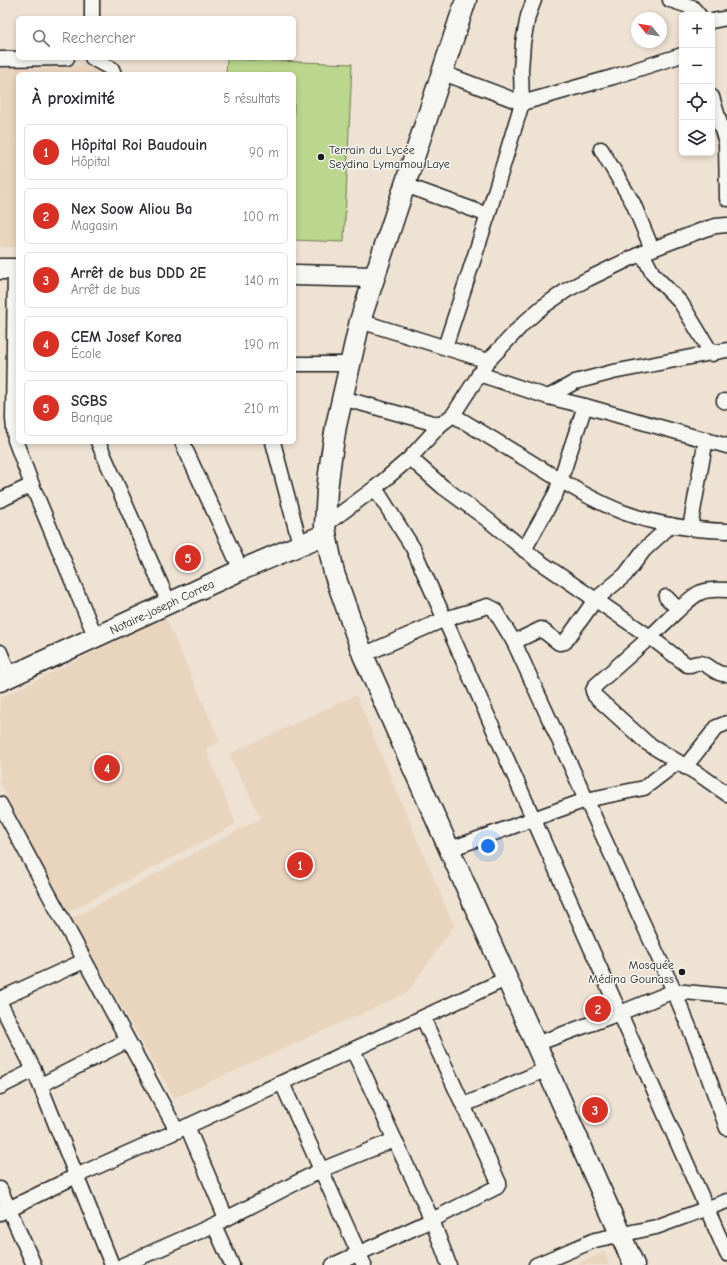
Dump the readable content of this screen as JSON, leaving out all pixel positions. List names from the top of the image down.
{
  "streets": {
    "main road": ["Notaire-joseph Correa"]
  },
  "places": ["Terrain du Lycée Seydina Lymamou Laye", "Mosquée Médina Gounass"],
  "north": "top left",
  "page": {
    "map_buttons": ["+", "−"],
    "search": "Rechercher",
    "heading": ["À proximité", "5 résultats"],
    "list": [
      {
        "mark": "1",
        "name": "Hôpital Roi Baudouin",
        "note": "Hôpital",
        "value": "90 m"
      },
      {
        "mark": "2",
        "name": "Nex Soow Aliou Ba",
        "note": "Magasin",
        "value": "100 m"
      },
      {
        "mark": "3",
        "name": "Arrêt de bus DDD 2E",
        "note": "Arrêt de bus",
        "value": "140 m"
      },
      {
        "mark": "4",
        "name": "CEM Josef Korea",
        "note": "École",
        "value": "190 m"
      },
      {
        "mark": "5",
        "name": "SGBS",
        "note": "Banque",
        "value": "210 m"
      }
    ],
    "pins": [
      "5",
      "4",
      "1",
      "2",
      "3"
    ]
  }
}
